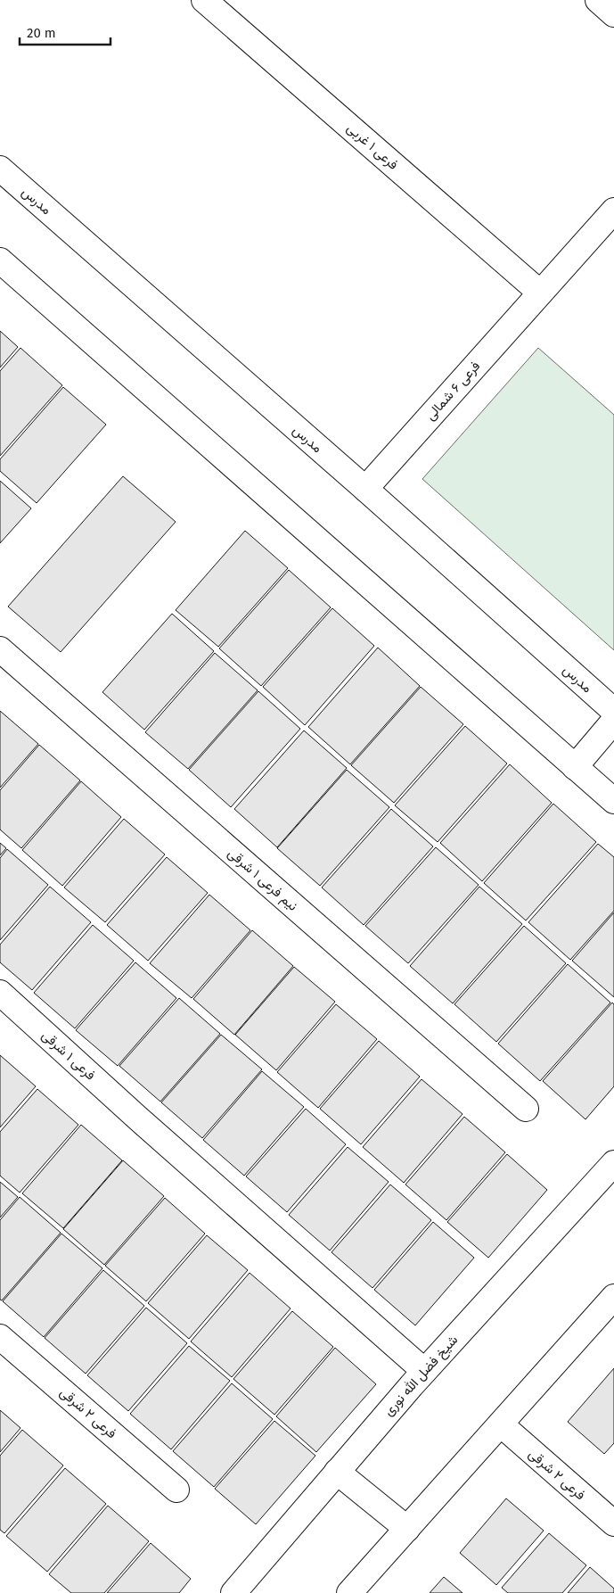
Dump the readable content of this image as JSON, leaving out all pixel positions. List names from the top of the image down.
{
  "streets": {
    "street": [
      "فرعی ۱ غربی",
      "مدرس",
      "فرعی ۶ شمالی",
      "نیم فرعی ۱ شرقی",
      "فرعی ۱ شرقی",
      "شیخ فضل الله نوری",
      "فرعی ۲ شرقی"
    ]
  },
  "crossings": [
    ["فرعی ۱ غربی", "فرعی ۶ شمالی"],
    ["مدرس", "فرعی ۶ شمالی"],
    ["فرعی ۱ شرقی", "شیخ فضل الله نوری"]
  ],
  "scale_bar": "20 m"
}
